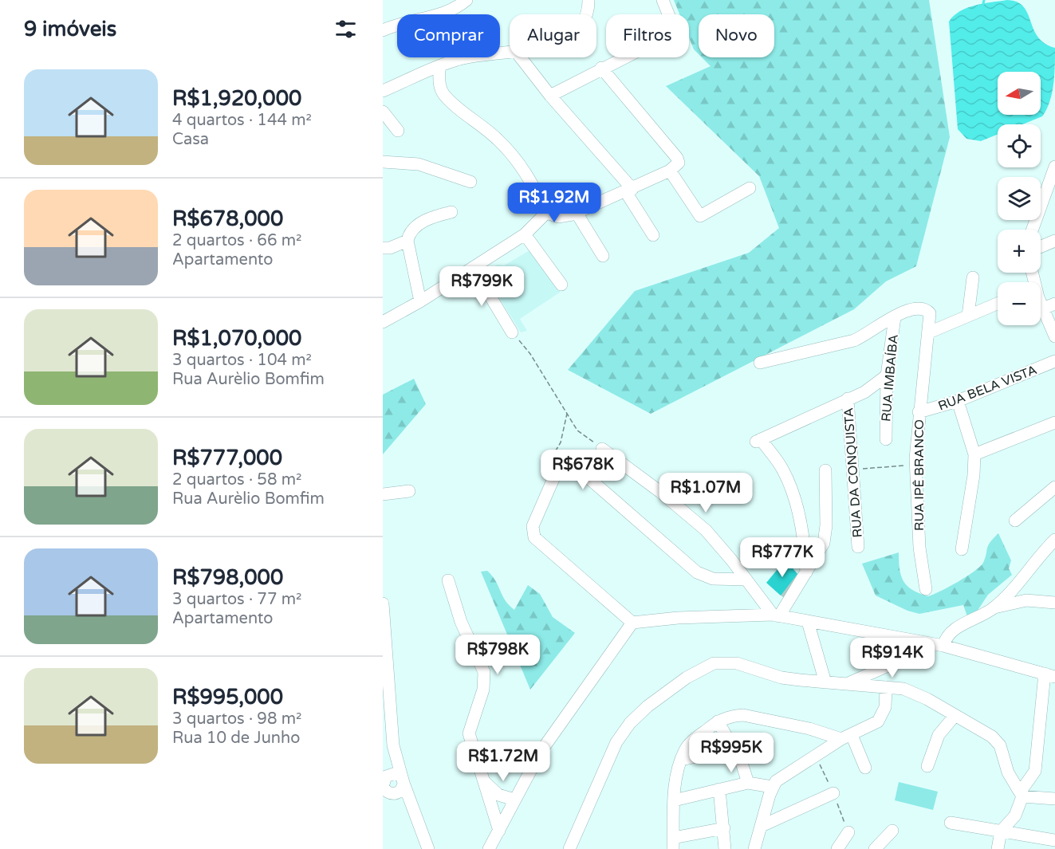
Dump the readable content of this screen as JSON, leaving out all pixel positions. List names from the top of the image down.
{
  "streets": {
    "street": [
      "RUA IMBAÍBA",
      "RUA BELA VISTA",
      "RUA DA CONQUISTA",
      "RUA IPÊ BRANCO"
    ]
  },
  "crossings": [
    ["RUA IMBAÍBA", "RUA IPÊ BRANCO"],
    ["RUA BELA VISTA", "RUA IPÊ BRANCO"]
  ],
  "north": "left",
  "page": {
    "heading": "9 imóveis",
    "chip": [
      "Comprar",
      "Alugar",
      "Filtros",
      "Novo"
    ],
    "list": [
      {
        "name": "R$1,920,000",
        "note": "4 quartos · 144 m² · Casa"
      },
      {
        "name": "R$678,000",
        "note": "2 quartos · 66 m² · Apartamento"
      },
      {
        "name": "R$1,070,000",
        "note": "3 quartos · 104 m² · Rua Aurèlio Bomfim"
      },
      {
        "name": "R$777,000",
        "note": "2 quartos · 58 m² · Rua Aurèlio Bomfim"
      },
      {
        "name": "R$798,000",
        "note": "3 quartos · 77 m² · Apartamento"
      },
      {
        "name": "R$995,000",
        "note": "3 quartos · 98 m² · Rua 10 de Junho"
      }
    ],
    "map_buttons": ["+", "−"],
    "price": [
      "R$1.92M",
      "R$799K",
      "R$678K",
      "R$1.07M",
      "R$777K",
      "R$798K",
      "R$914K",
      "R$995K",
      "R$1.72M"
    ]
  }
}
